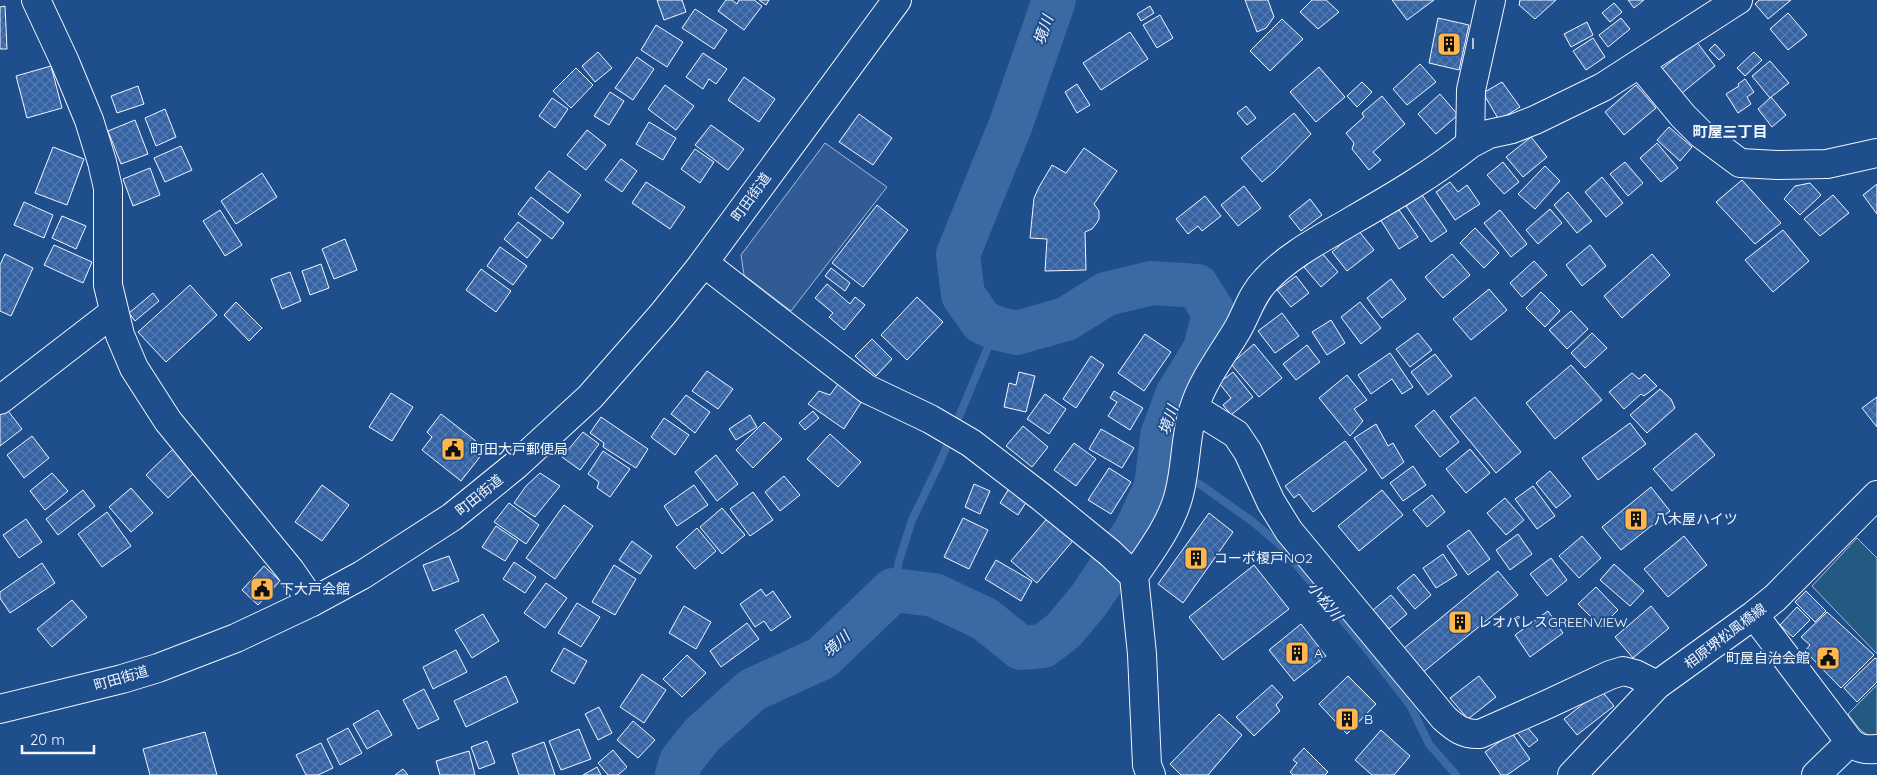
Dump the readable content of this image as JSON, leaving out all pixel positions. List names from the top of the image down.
{
  "streets": {
    "street": ["町田街道", "相原堺松風橋線"]
  },
  "districts": ["町屋三丁目"],
  "water": ["境川", "小松川"],
  "places": {
    "building": [
      "Ⅰ",
      "八木屋ハイツ",
      "コーポ榎戸NO2",
      "レオパレスGREENVIEW",
      "A",
      "B"
    ],
    "public building": ["町田大戸郵便局", "下大戸会館", "町屋自治会館"]
  },
  "scale_bar": "20 m"
}
